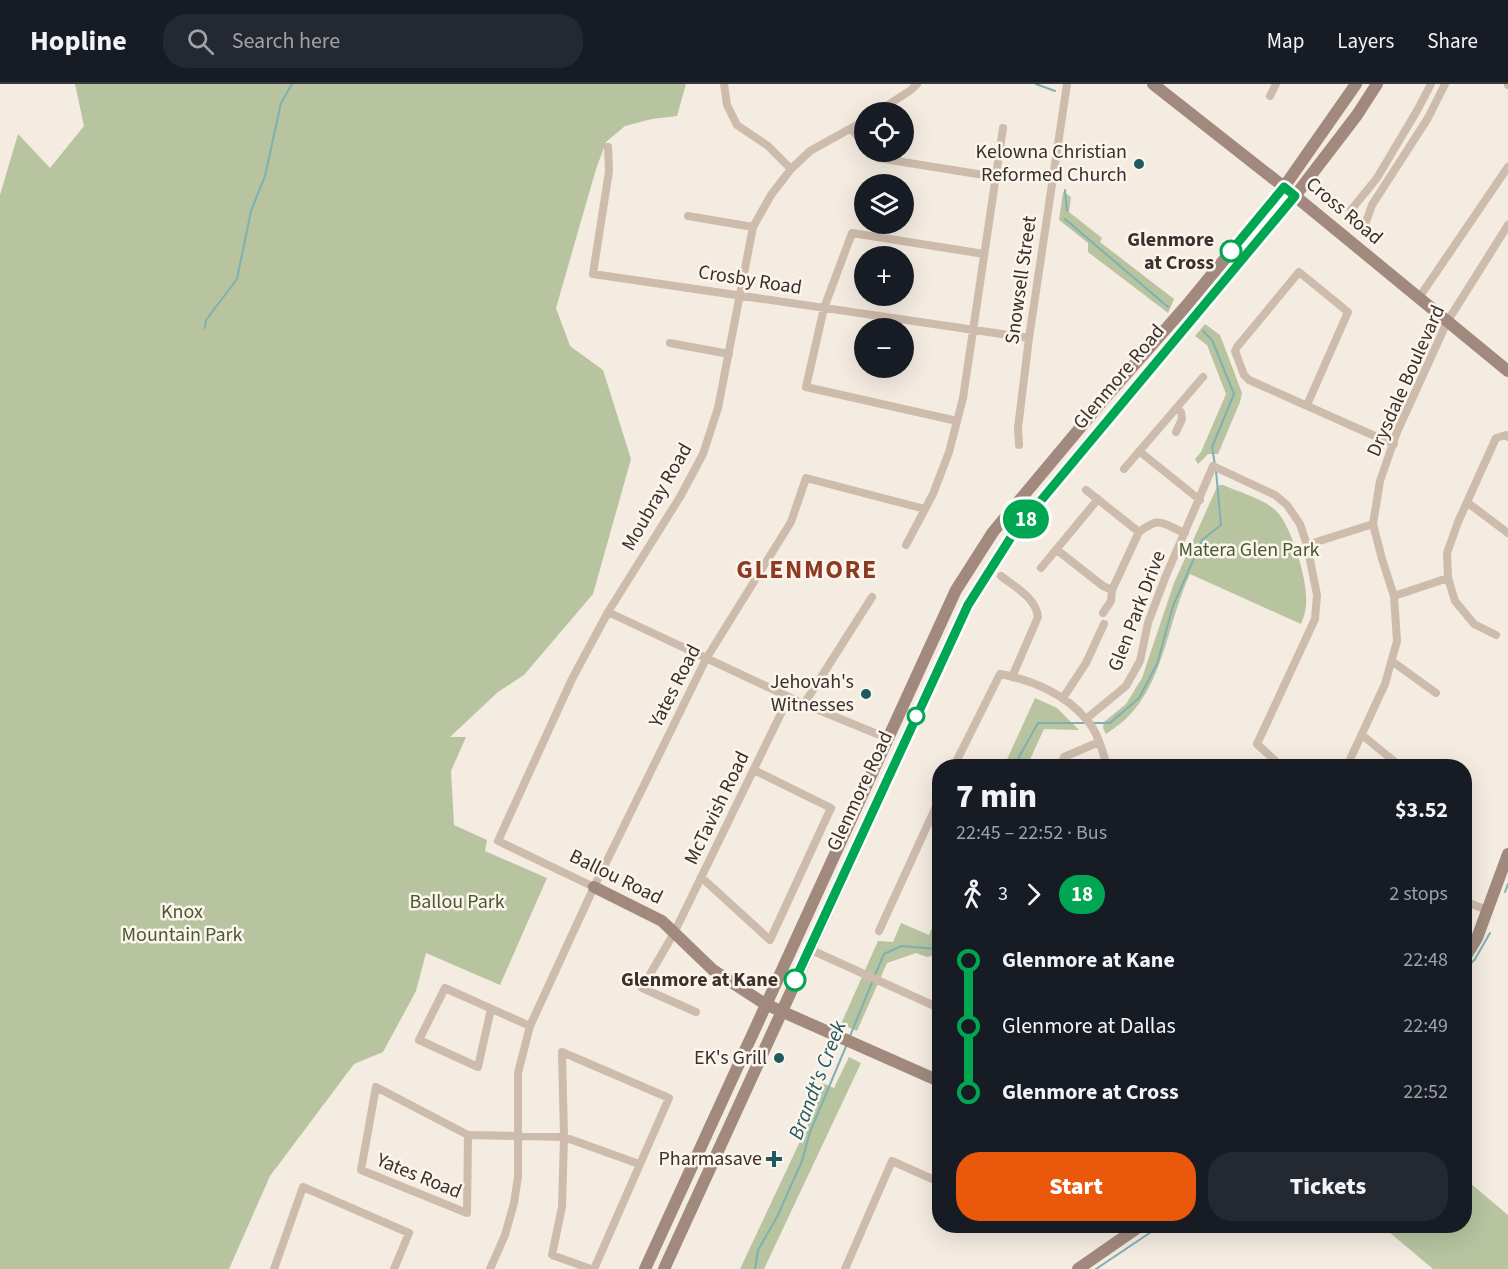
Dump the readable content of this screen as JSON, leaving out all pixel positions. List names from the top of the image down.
{
  "streets": {
    "main road": ["Cross Road", "Glenmore Road", "Ballou Road"],
    "street": [
      "Crosby Road",
      "Snowsell Street",
      "Drysdale Boulevard",
      "Moubray Road",
      "Glen Park Drive",
      "Yates Road",
      "McTavish Road"
    ]
  },
  "crossings": [
    ["Cross Road", "Glenmore Road"],
    ["Cross Road", "Drysdale Boulevard"],
    ["Crosby Road", "Snowsell Street"],
    ["Crosby Road", "Moubray Road"],
    ["Glenmore Road", "Ballou Road"],
    ["Moubray Road", "Ballou Road"],
    ["Yates Road", "Ballou Road"],
    ["McTavish Road", "Ballou Road"]
  ],
  "districts": ["GLENMORE"],
  "water": ["Brandt's Creek"],
  "parks": ["Matera Glen Park", "Ballou Park", "Knox Mountain Park"],
  "places": {
    "other": [
      "Kelowna Christian Reformed Church",
      "Glenmore at Cross",
      "Jehovah's Witnesses",
      "Glenmore at Kane",
      "EK's Grill"
    ],
    "health": ["Pharmasave"]
  },
  "lines": ["bus line 18"],
  "page": {
    "header": "Hopline",
    "search": "Search here",
    "nav": ["Map", "Layers", "Share"],
    "on_map": "18",
    "map_buttons": ["+", "−"],
    "heading": ["7 min", "22:45 – 22:52 · Bus", "$3.52"],
    "legs": ["3", "18", "2 stops"],
    "list": [
      {
        "name": "Glenmore at Kane",
        "value": "22:48"
      },
      {
        "name": "Glenmore at Dallas",
        "value": "22:49"
      },
      {
        "name": "Glenmore at Cross",
        "value": "22:52"
      }
    ],
    "buttons": ["Start", "Tickets"]
  }
}
